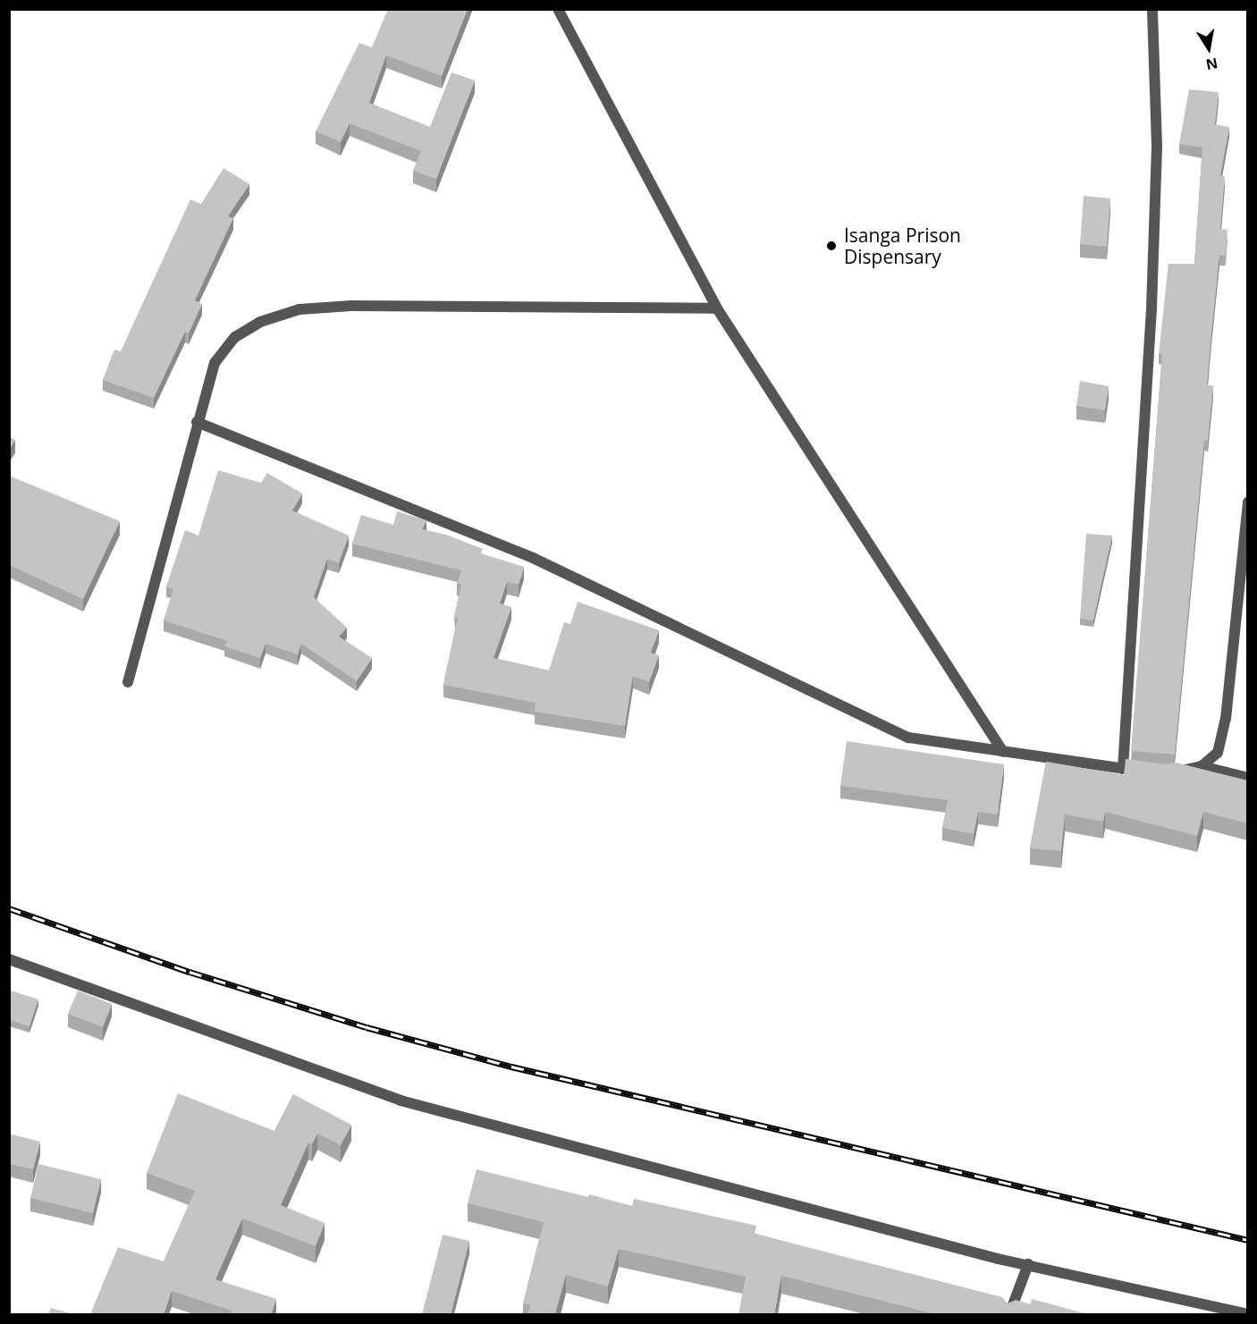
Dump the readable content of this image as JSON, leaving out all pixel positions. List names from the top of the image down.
{
  "places": ["Isanga Prison Dispensary"],
  "north": "bottom"
}
